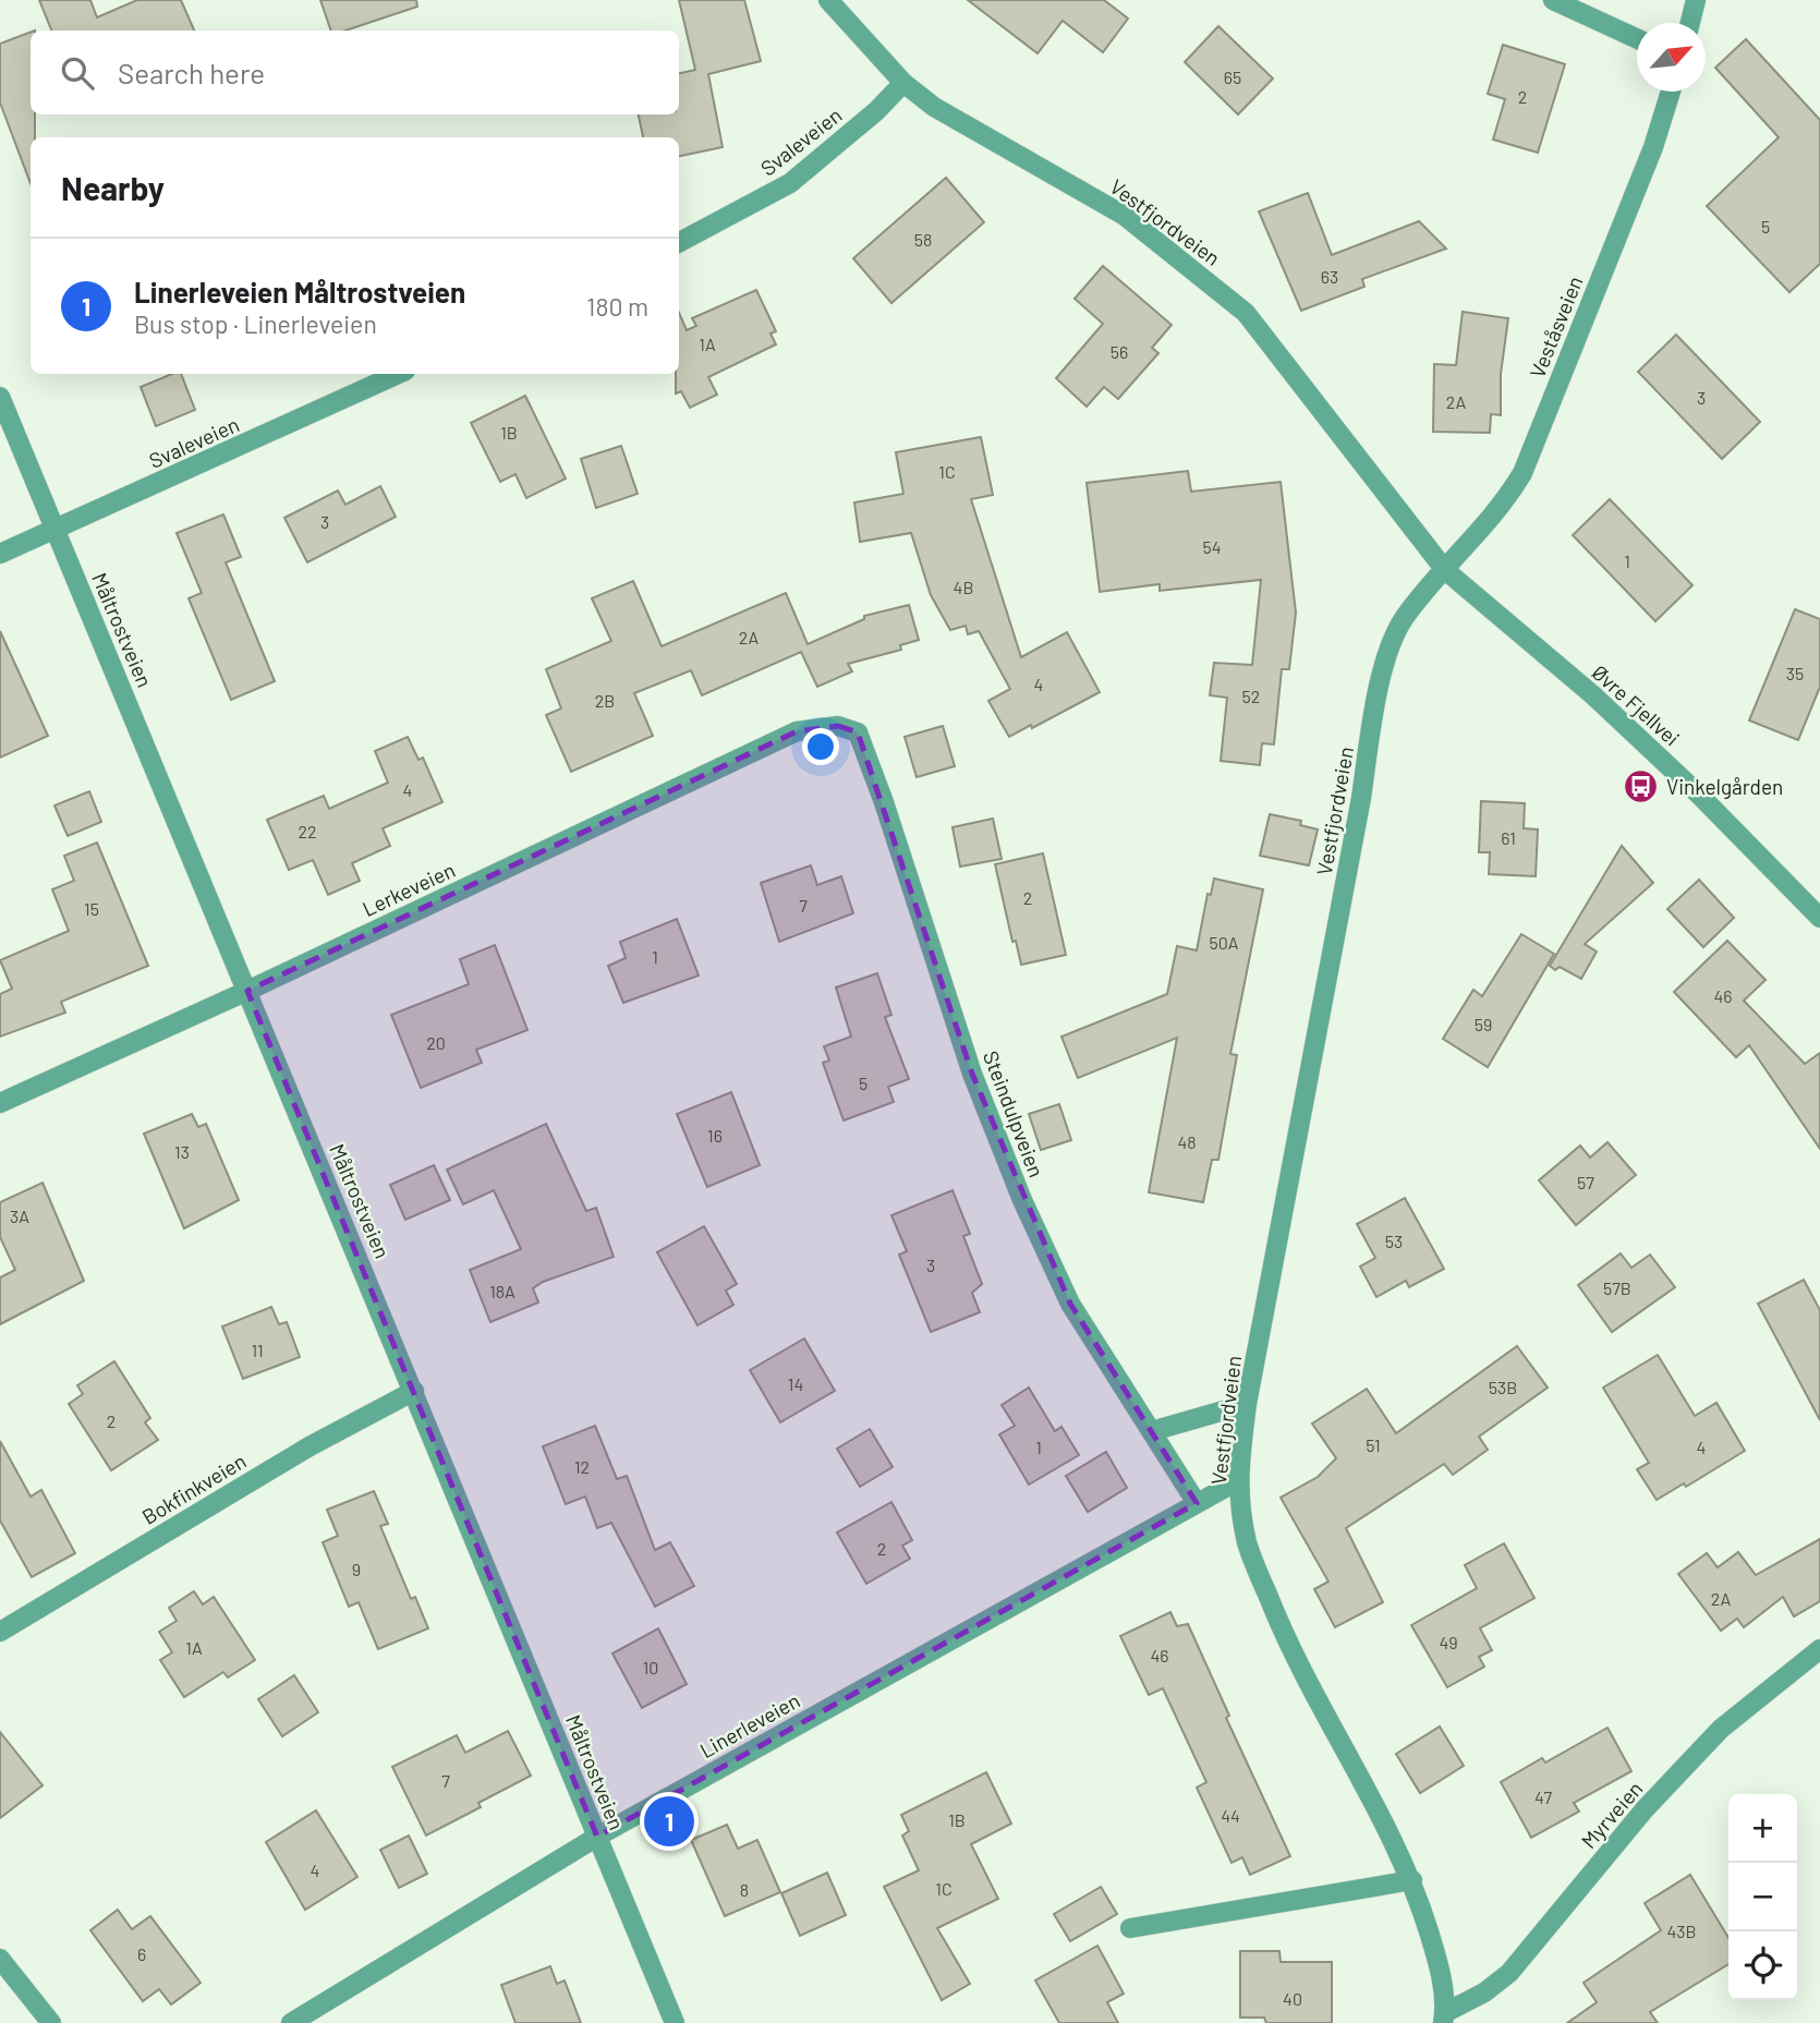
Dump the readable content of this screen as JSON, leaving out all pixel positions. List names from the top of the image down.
{
  "streets": {
    "street": [
      "Svaleveien",
      "Vestfjordveien",
      "Veståsveien",
      "Måltrostveien",
      "Øvre Fjellvei",
      "Lerkeveien",
      "Steindulpveien",
      "Bokfinkveien",
      "Linerleveien",
      "Myrveien"
    ]
  },
  "crossings": [
    ["Svaleveien", "Vestfjordveien"],
    ["Svaleveien", "Måltrostveien"],
    ["Vestfjordveien", "Veståsveien"],
    ["Vestfjordveien", "Øvre Fjellvei"],
    ["Vestfjordveien", "Linerleveien"],
    ["Vestfjordveien", "Myrveien"],
    ["Veståsveien", "Øvre Fjellvei"],
    ["Måltrostveien", "Lerkeveien"],
    ["Måltrostveien", "Bokfinkveien"],
    ["Måltrostveien", "Linerleveien"],
    ["Lerkeveien", "Steindulpveien"],
    ["Steindulpveien", "Linerleveien"]
  ],
  "places": {
    "bus stop": ["Vinkelgården"]
  },
  "house_numbers": [
    "65",
    "2",
    "5",
    "58",
    "63",
    "1A",
    "56",
    "3",
    "2A",
    "1B",
    "1C",
    "3",
    "54",
    "1",
    "4B",
    "2A",
    "35",
    "4",
    "52",
    "2B",
    "4",
    "22",
    "61",
    "2",
    "7",
    "15",
    "50A",
    "1",
    "46",
    "59",
    "20",
    "5",
    "16",
    "48",
    "13",
    "57",
    "3A",
    "53",
    "3",
    "57B",
    "18A",
    "11",
    "14",
    "53B",
    "2",
    "51",
    "1",
    "4",
    "12",
    "2",
    "9",
    "2A",
    "49",
    "1A",
    "46",
    "10",
    "7",
    "47",
    "44",
    "1B",
    "4",
    "1C",
    "8",
    "43B",
    "6",
    "40"
  ],
  "north": "top right",
  "page": {
    "search": "Search here",
    "heading": "Nearby",
    "list": [
      {
        "mark": "1",
        "name": "Linerleveien Måltrostveien",
        "note": "Bus stop · Linerleveien",
        "value": "180 m"
      }
    ],
    "pins": "1",
    "map_buttons": ["+", "−"]
  }
}
